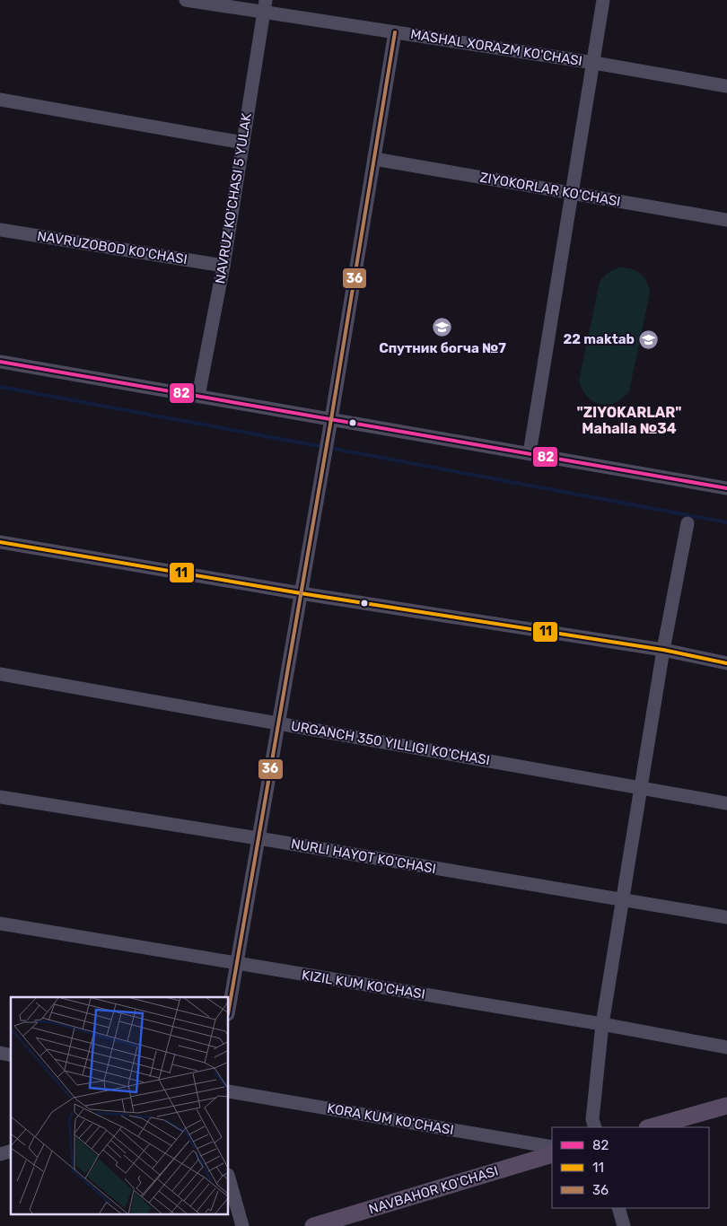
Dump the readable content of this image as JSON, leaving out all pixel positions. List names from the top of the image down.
{
  "streets": {
    "main road": ["NAVBAHOR KO'CHASI"],
    "street": [
      "MASHAL XORAZM KO'CHASI",
      "ZIYOKORLAR KO'CHASI",
      "NAVRUZ KO'CHASI 5 YULAK",
      "NAVRUZOBOD KO'CHASI",
      "URGANCH 350 YILLIGI KO'CHASI",
      "NURLI HAYOT KO'CHASI",
      "KIZIL KUM KO'CHASI",
      "KORA KUM KO'CHASI"
    ]
  },
  "crossings": [
    ["MASHAL XORAZM KO'CHASI", "NAVRUZ KO'CHASI 5 YULAK"],
    ["NAVRUZ KO'CHASI 5 YULAK", "NAVRUZOBOD KO'CHASI"]
  ],
  "districts": ["\"ZIYOKARLAR\" Mahalla №34"],
  "places": {
    "school or university": ["Спутник богча №7", "22 maktab"]
  },
  "lines": ["transit line 36", "transit line 82", "transit line 11"],
  "legend": ["82", "11", "36"]
}
